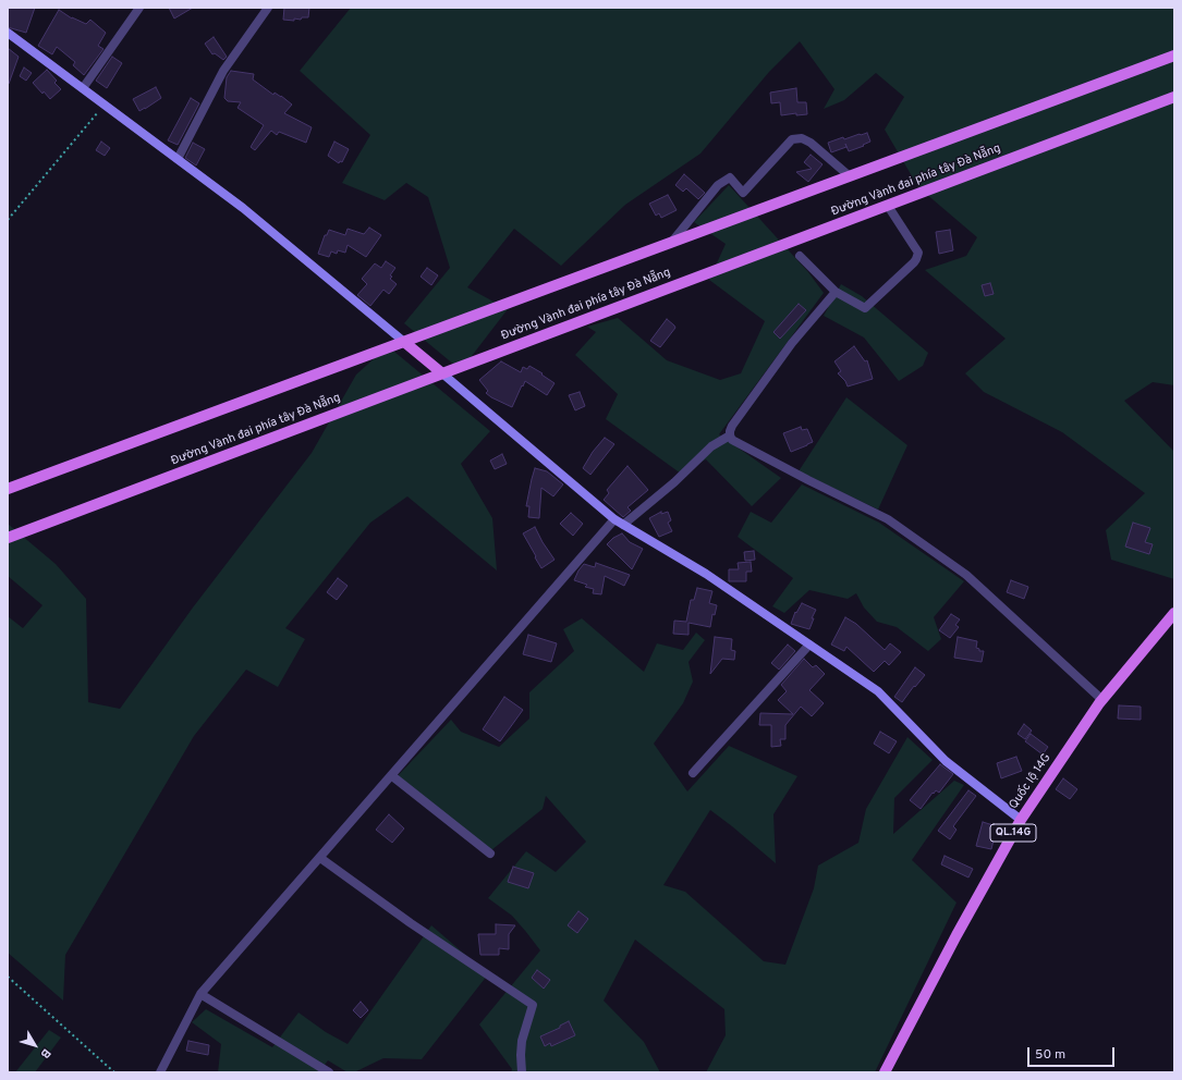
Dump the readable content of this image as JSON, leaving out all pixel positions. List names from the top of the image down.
{
  "streets": {
    "main road": ["Đường Vành đai phía tây Đà Nẵng", "Quốc lộ 14G", "QL.14G"]
  },
  "scale_bar": "50 m",
  "north": "bottom right"
}
